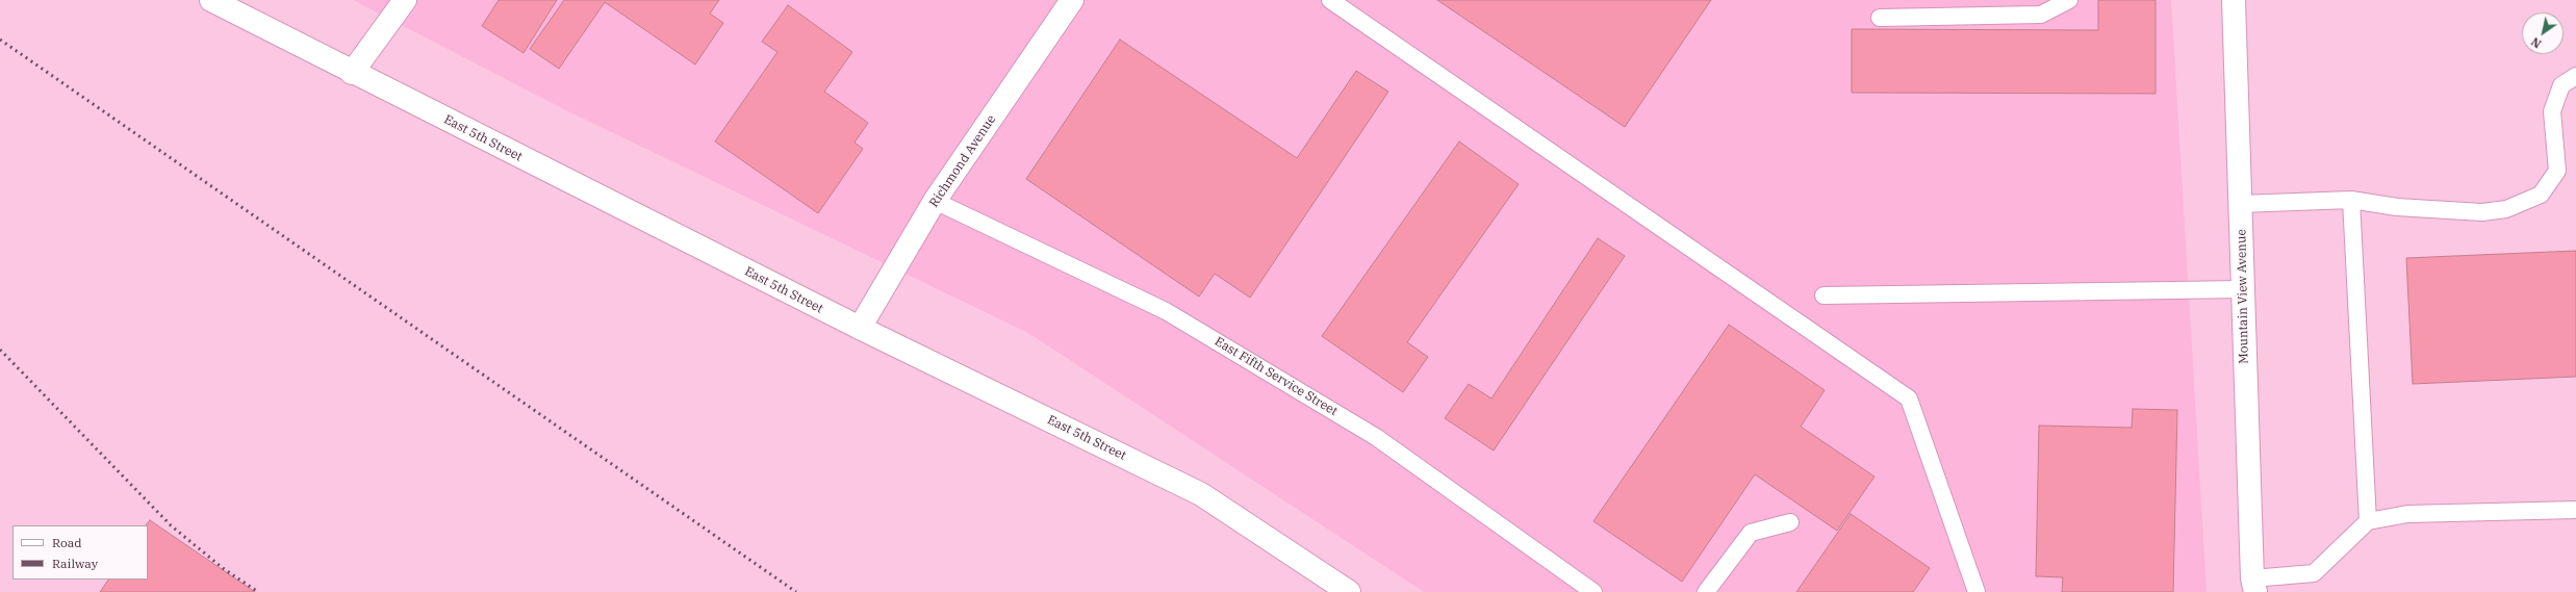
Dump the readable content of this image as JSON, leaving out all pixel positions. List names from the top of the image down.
{
  "streets": {
    "main road": ["East 5th Street", "Richmond Avenue", "Mountain View Avenue"],
    "lane": ["East Fifth Service Street"]
  },
  "crossings": [
    ["East 5th Street", "Richmond Avenue"],
    ["Richmond Avenue", "East Fifth Service Street"]
  ],
  "legend": ["Road", "Railway"],
  "north": "bottom left"
}
